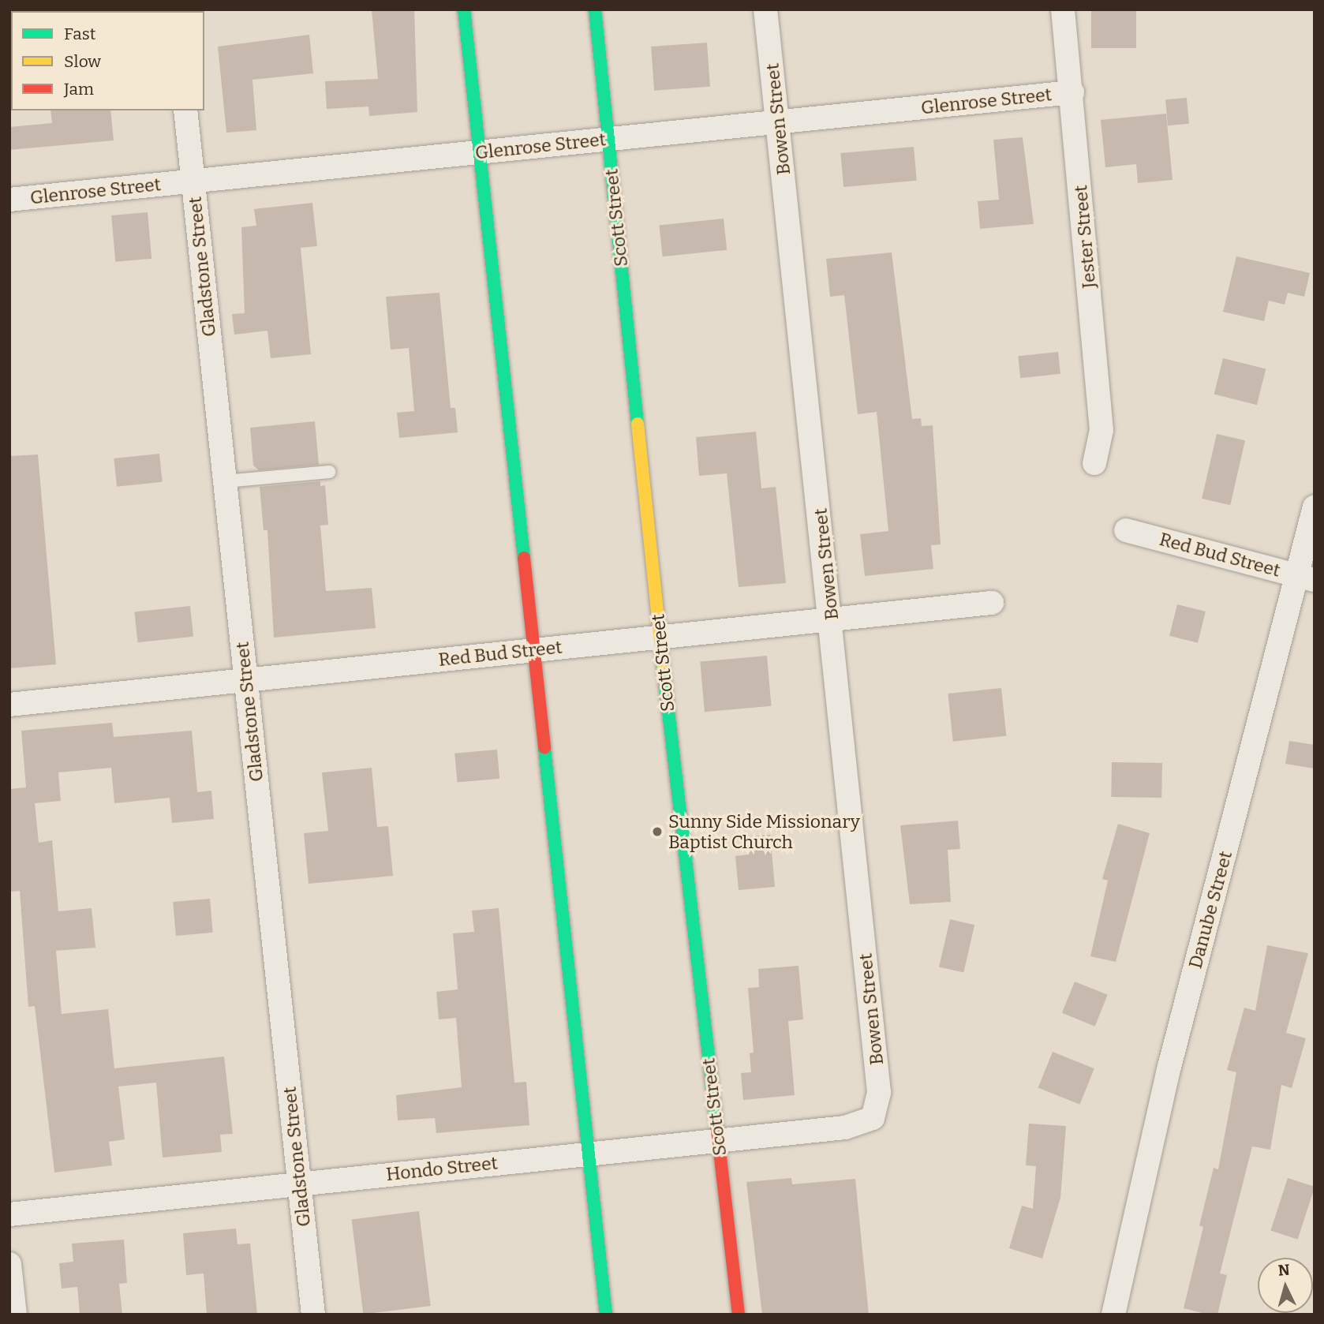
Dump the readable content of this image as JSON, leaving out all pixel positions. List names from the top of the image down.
{
  "streets": {
    "main road": ["Scott Street"],
    "street": [
      "Glenrose Street",
      "Bowen Street",
      "Jester Street",
      "Gladstone Street",
      "Red Bud Street",
      "Danube Street",
      "Hondo Street"
    ]
  },
  "crossings": [
    ["Glenrose Street", "Bowen Street"],
    ["Glenrose Street", "Scott Street"],
    ["Glenrose Street", "Jester Street"],
    ["Glenrose Street", "Gladstone Street"],
    ["Bowen Street", "Red Bud Street"],
    ["Bowen Street", "Hondo Street"],
    ["Scott Street", "Red Bud Street"],
    ["Scott Street", "Hondo Street"],
    ["Gladstone Street", "Red Bud Street"],
    ["Gladstone Street", "Hondo Street"],
    ["Red Bud Street", "Danube Street"]
  ],
  "places": ["Sunny Side Missionary Baptist Church"],
  "legend": ["Fast", "Slow", "Jam"],
  "north": "top"
}
